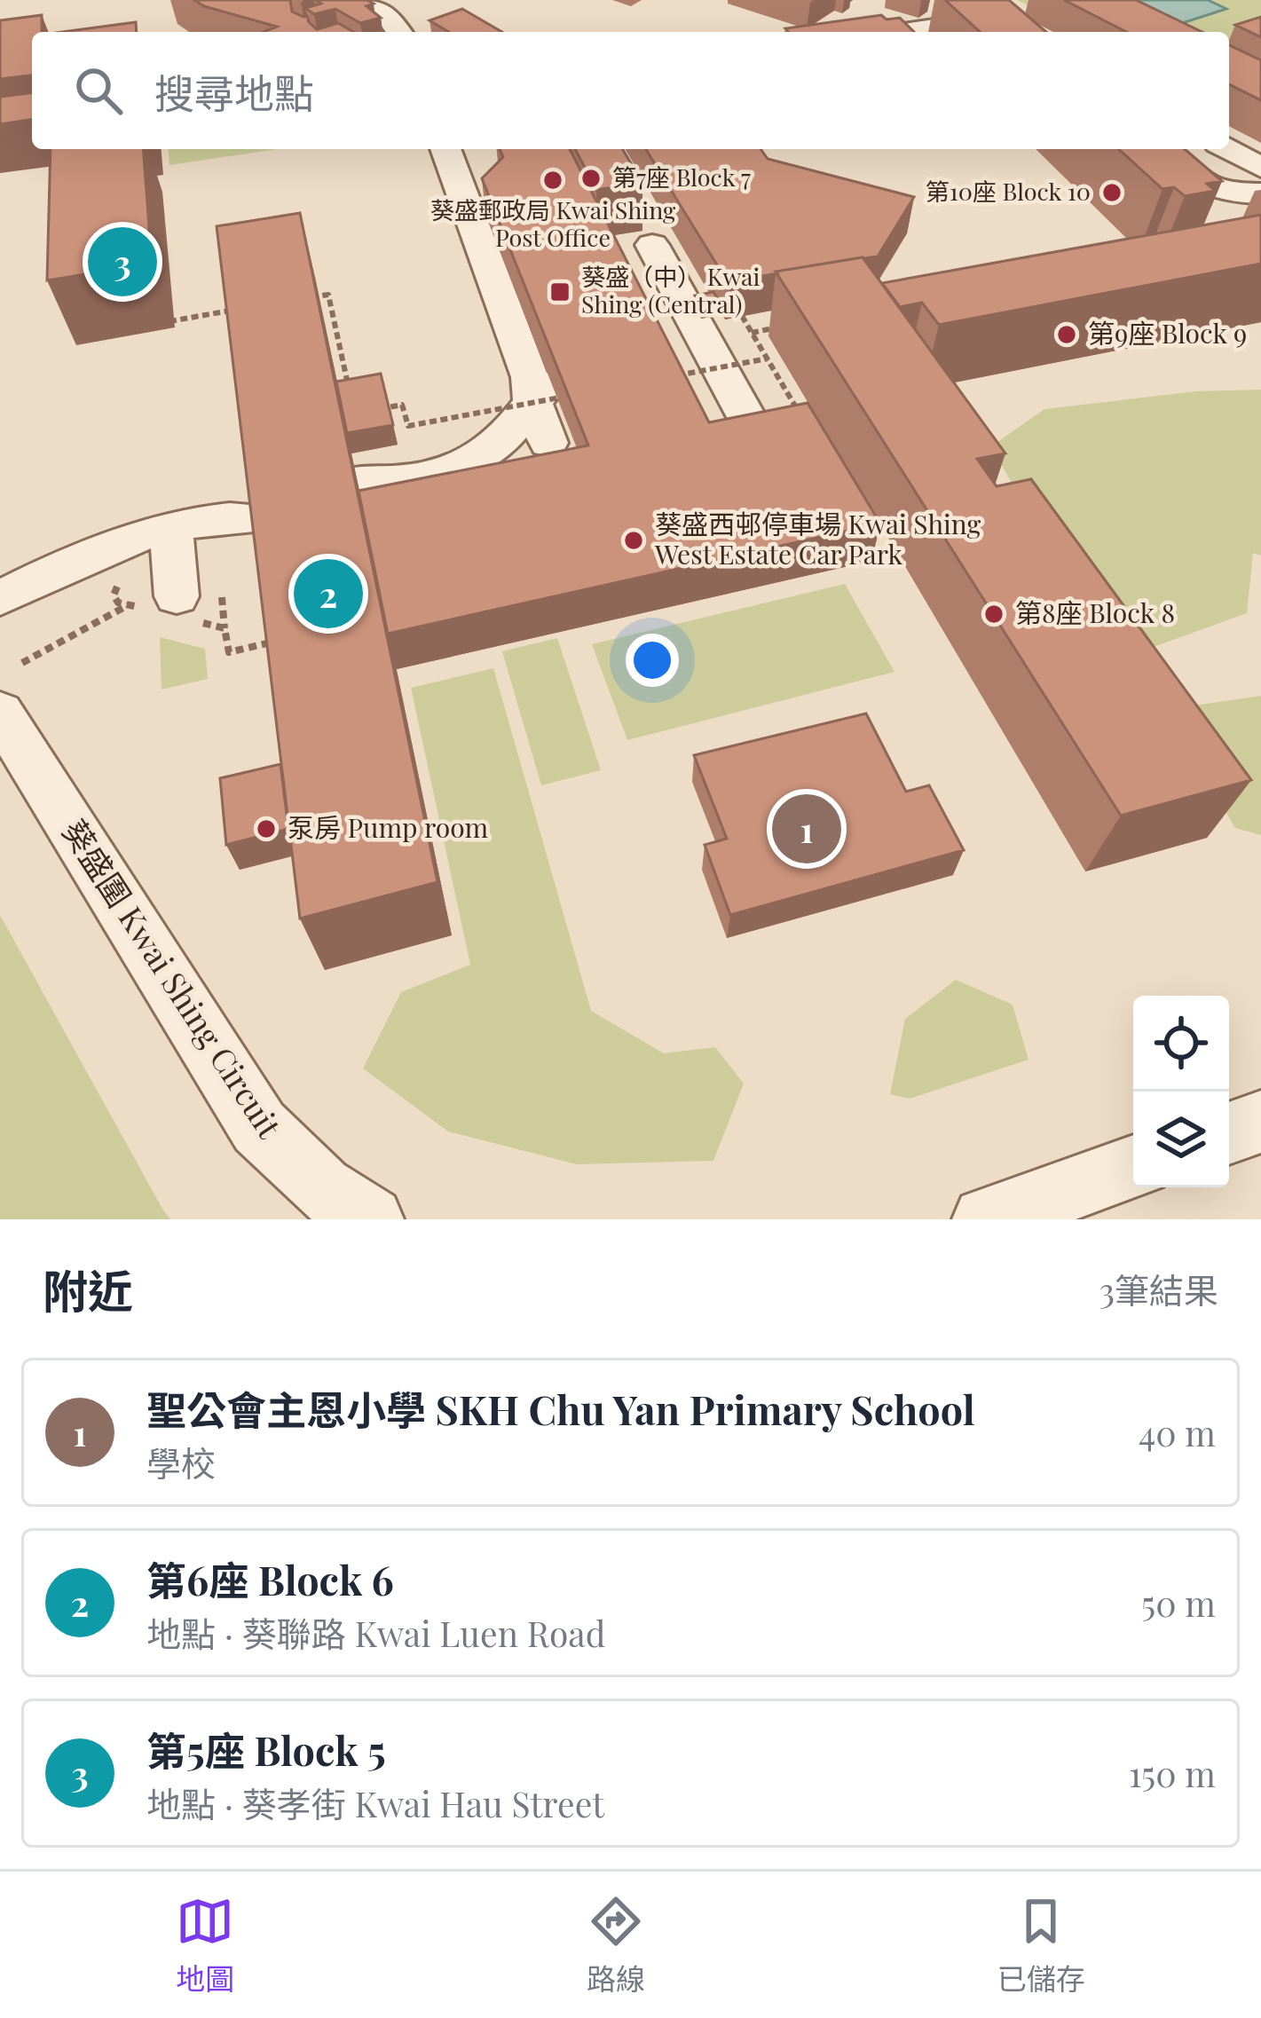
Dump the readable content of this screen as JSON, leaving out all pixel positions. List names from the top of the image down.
{
  "streets": {
    "street": ["葵盛圍 Kwai Shing Circuit"]
  },
  "places": {
    "other": [
      "第7座 Block 7",
      "葵盛郵政局 Kwai Shing Post Office",
      "第10座 Block 10",
      "第9座 Block 9",
      "葵盛西邨停車場 Kwai Shing West Estate Car Park",
      "第8座 Block 8",
      "泵房 Pump room"
    ],
    "transit": ["葵盛（中） Kwai Shing (Central)"]
  },
  "page": {
    "search": "搜尋地點",
    "pins": ["3", "2", "1"],
    "heading": ["附近", "3筆結果"],
    "list": [
      {
        "mark": "1",
        "name": "聖公會主恩小學 SKH Chu Yan Primary School",
        "note": "學校",
        "value": "40 m"
      },
      {
        "mark": "2",
        "name": "第6座 Block 6",
        "note": "地點 · 葵聯路 Kwai Luen Road",
        "value": "50 m"
      },
      {
        "mark": "3",
        "name": "第5座 Block 5",
        "note": "地點 · 葵孝街 Kwai Hau Street",
        "value": "150 m"
      }
    ],
    "nav": ["地圖", "路線", "已儲存"]
  }
}
